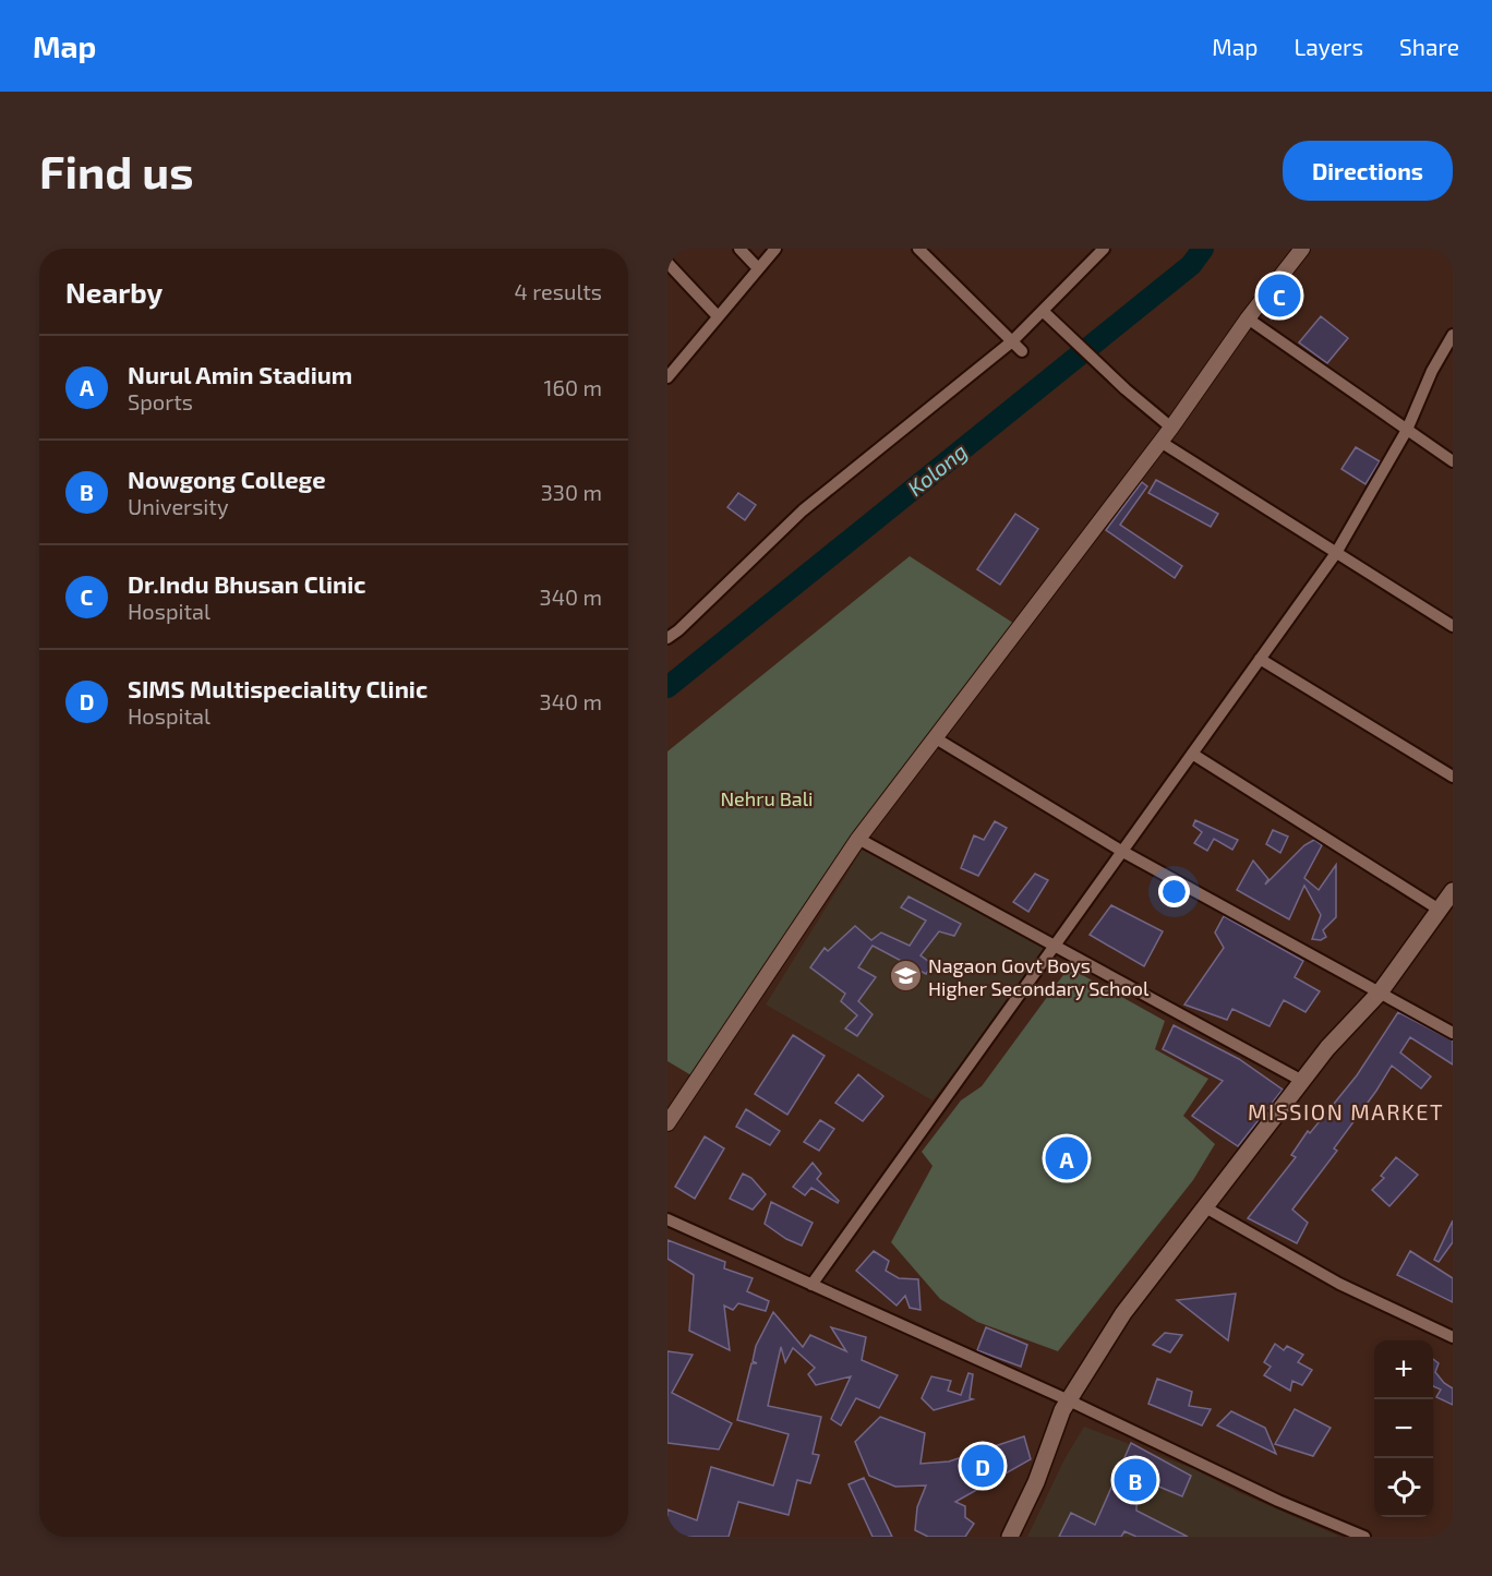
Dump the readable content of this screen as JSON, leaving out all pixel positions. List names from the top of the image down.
{
  "districts": ["MISSION MARKET"],
  "water": ["Kolong"],
  "parks": ["Nehru Bali"],
  "places": {
    "school or university": ["Nagaon Govt Boys Higher Secondary School"]
  },
  "page": {
    "header": "Map",
    "nav": ["Map", "Layers", "Share"],
    "buttons": "Directions",
    "title": "Find us",
    "heading": ["Nearby", "4 results"],
    "pins": [
      "C",
      "A",
      "D",
      "B"
    ],
    "list": [
      {
        "mark": "A",
        "name": "Nurul Amin Stadium",
        "note": "Sports",
        "value": "160 m"
      },
      {
        "mark": "B",
        "name": "Nowgong College",
        "note": "University",
        "value": "330 m"
      },
      {
        "mark": "C",
        "name": "Dr.Indu Bhusan Clinic",
        "note": "Hospital",
        "value": "340 m"
      },
      {
        "mark": "D",
        "name": "SIMS Multispeciality Clinic",
        "note": "Hospital",
        "value": "340 m"
      }
    ],
    "map_buttons": ["+", "−"]
  }
}
